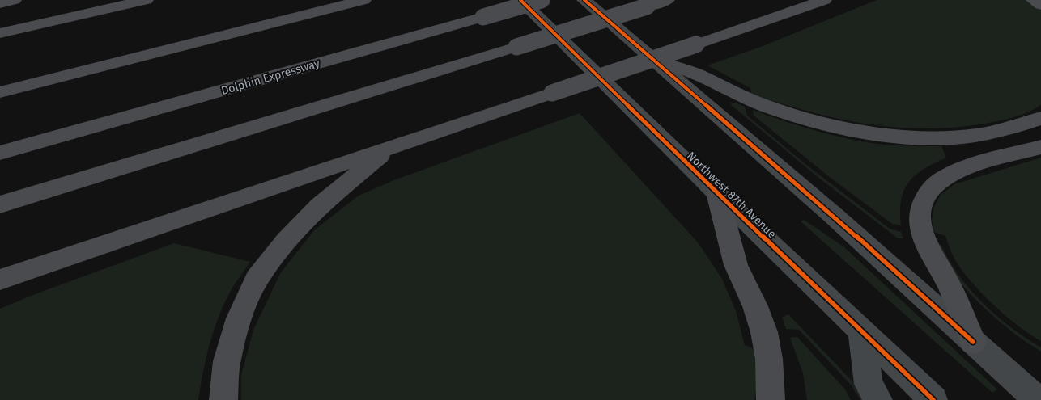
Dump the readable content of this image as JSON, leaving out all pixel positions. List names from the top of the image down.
{
  "streets": {
    "highway": ["Dolphin Expressway"],
    "main road": ["Northwest 87th Avenue"]
  }
}
